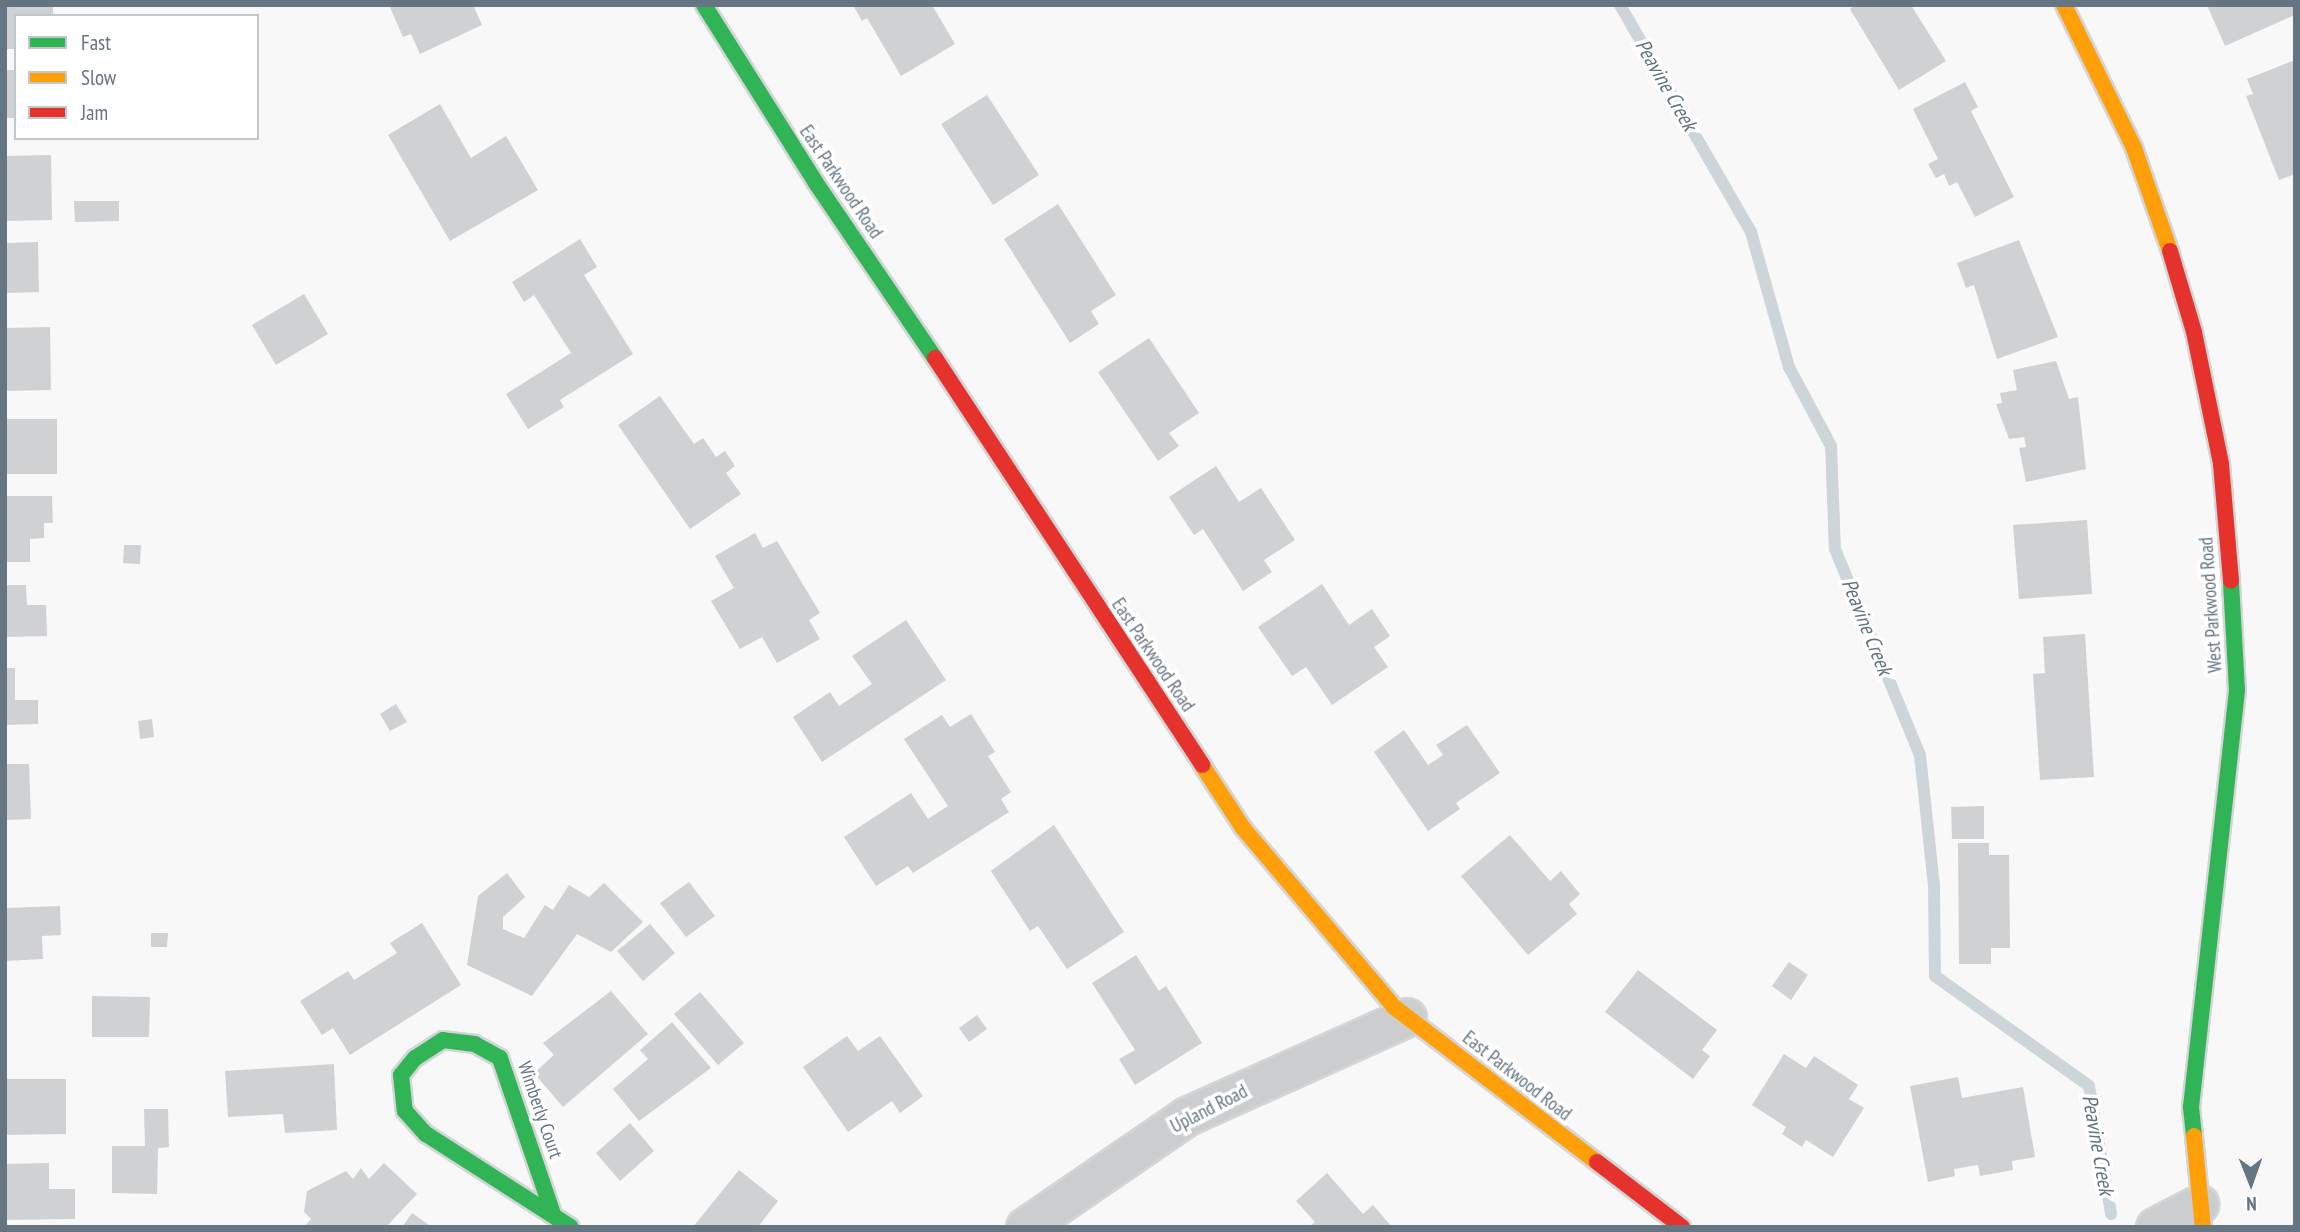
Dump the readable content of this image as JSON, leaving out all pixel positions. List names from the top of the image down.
{
  "streets": {
    "street": [
      "East Parkwood Road",
      "West Parkwood Road",
      "Upland Road",
      "Wimberly Court"
    ]
  },
  "crossings": [
    ["East Parkwood Road", "Upland Road"]
  ],
  "water": ["Peavine Creek"],
  "legend": ["Fast", "Slow", "Jam"],
  "north": "bottom"
}
